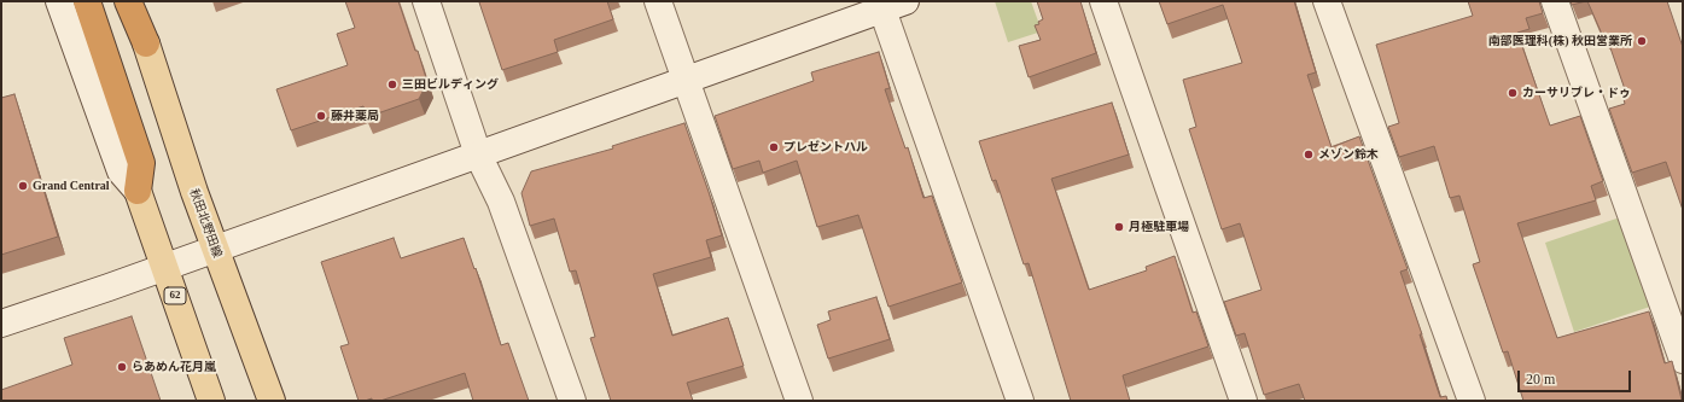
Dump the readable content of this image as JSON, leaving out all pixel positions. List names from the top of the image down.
{
  "streets": {
    "highway": ["62"],
    "main road": ["秋田北野田線"]
  },
  "places": [
    "南部医理科(株) 秋田営業所",
    "三田ビルディング",
    "カーサリブレ・ドゥ",
    "藤井薬局",
    "プレゼントハル",
    "メゾン鈴木",
    "Grand Central",
    "月極駐車場",
    "らあめん花月嵐"
  ],
  "scale_bar": "20 m"
}
